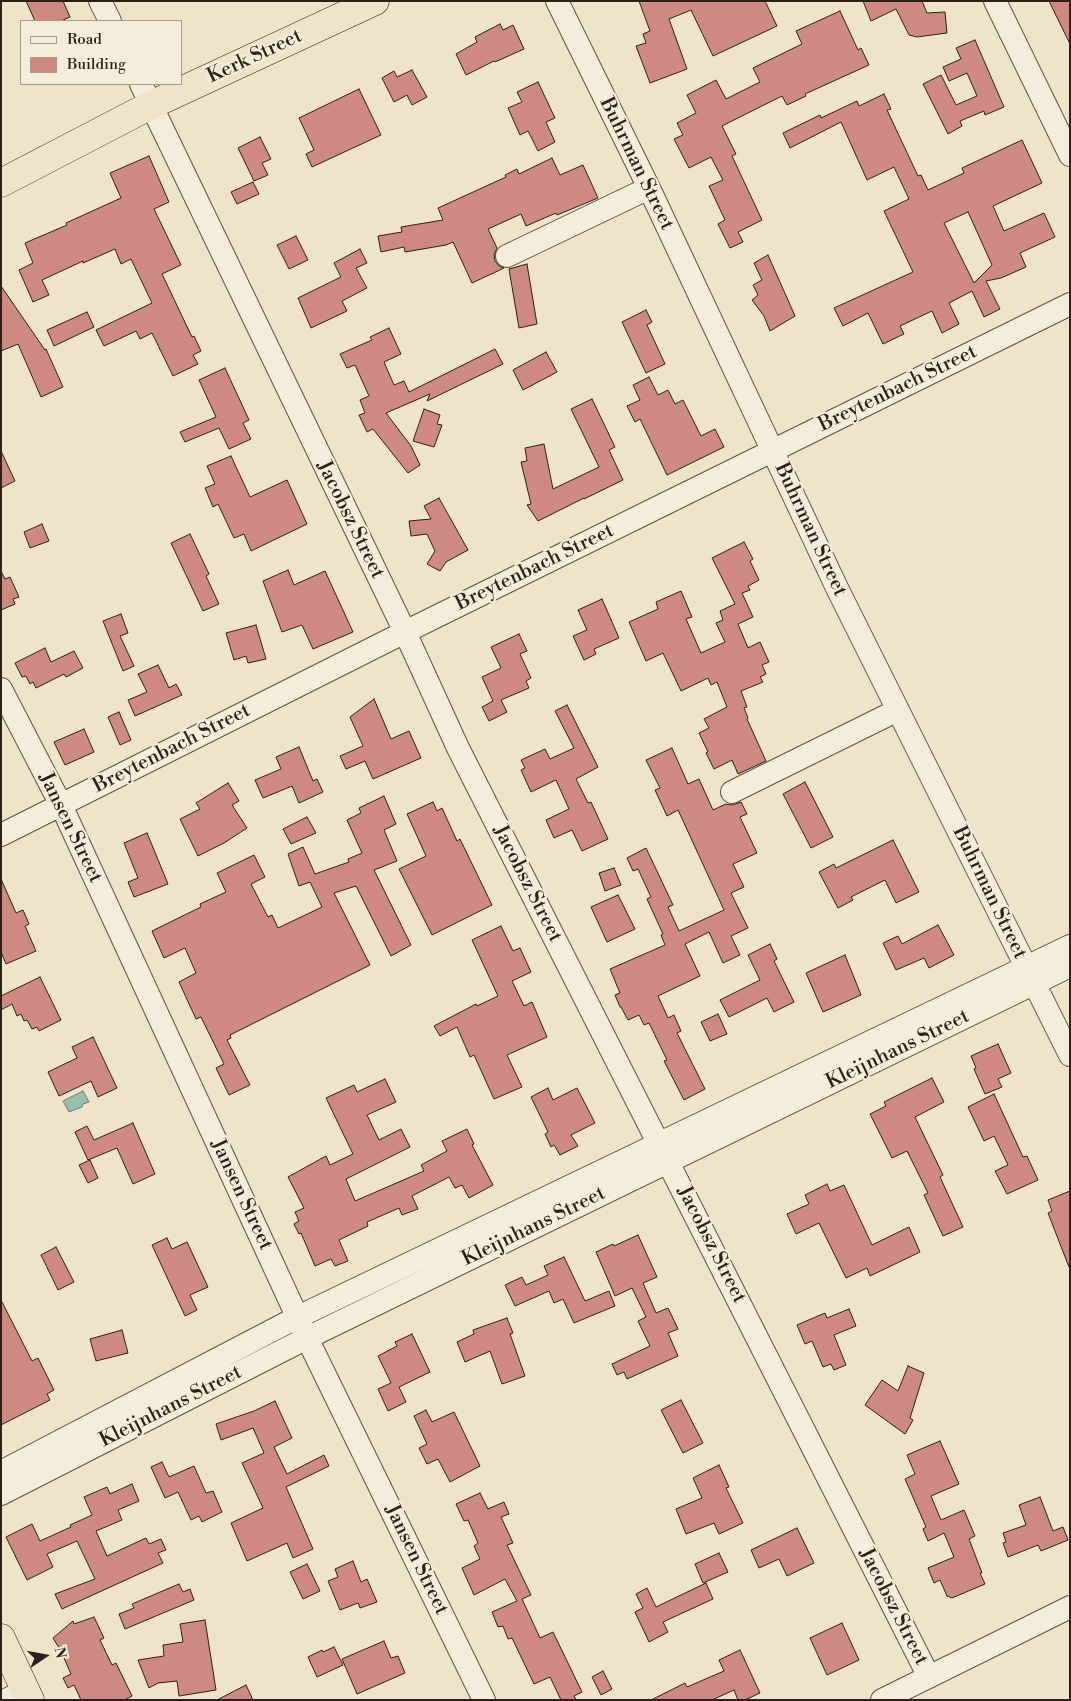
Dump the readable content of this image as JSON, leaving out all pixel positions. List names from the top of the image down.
{
  "streets": {
    "highway": ["Kerk Street"],
    "street": [
      "Buhrman Street",
      "Breytenbach Street",
      "Jacobsz Street",
      "Jansen Street",
      "Kleijnhans Street"
    ]
  },
  "crossings": [
    ["Kerk Street", "Jacobsz Street"],
    ["Buhrman Street", "Breytenbach Street"],
    ["Buhrman Street", "Kleijnhans Street"],
    ["Breytenbach Street", "Jacobsz Street"],
    ["Breytenbach Street", "Jansen Street"],
    ["Jacobsz Street", "Kleijnhans Street"],
    ["Jansen Street", "Kleijnhans Street"]
  ],
  "legend": ["Road", "Building"],
  "north": "right"
}
